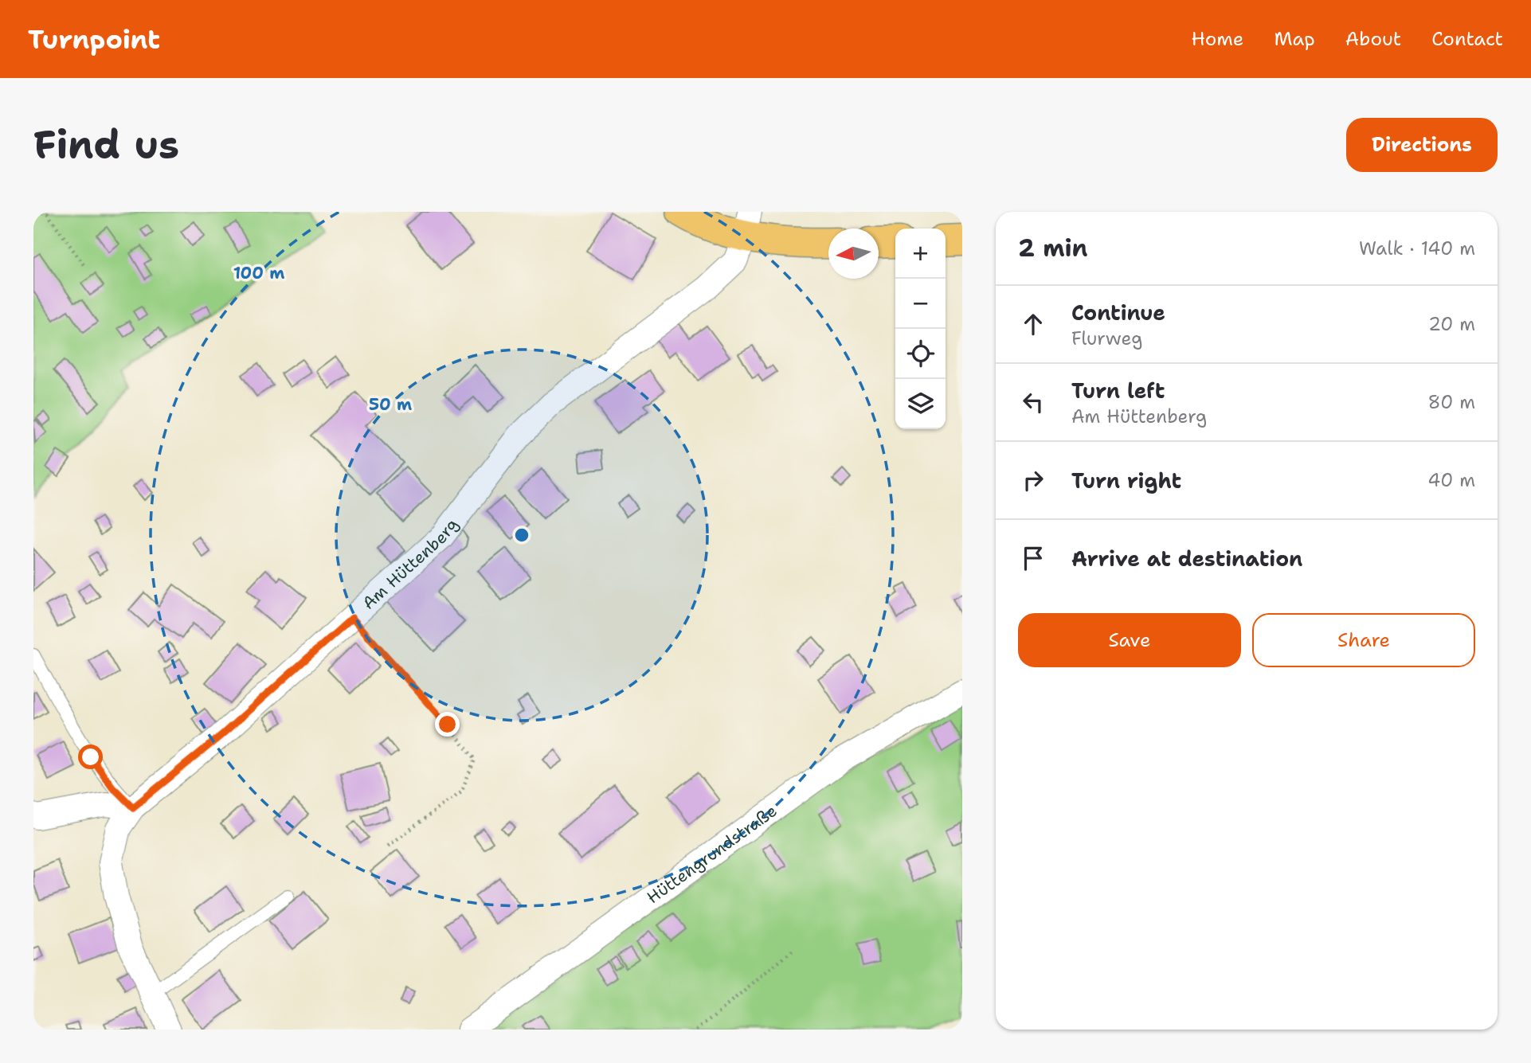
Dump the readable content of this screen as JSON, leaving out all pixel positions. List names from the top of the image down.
{
  "streets": {
    "street": ["Am Hüttenberg", "Hüttengrundstraße"]
  },
  "north": "left",
  "page": {
    "header": "Turnpoint",
    "nav": [
      "Home",
      "Map",
      "About",
      "Contact"
    ],
    "buttons": [
      "Directions",
      ["Save", "Share"]
    ],
    "title": "Find us",
    "heading": ["2 min", "Walk · 140 m"],
    "map_buttons": ["+", "−"],
    "list": [
      ["Continue", "Flurweg", "20 m"],
      ["Turn left", "Am Hüttenberg", "80 m"],
      ["Turn right", "40 m"],
      "Arrive at destination"
    ]
  },
  "rings": ["100 m", "50 m"]
}
